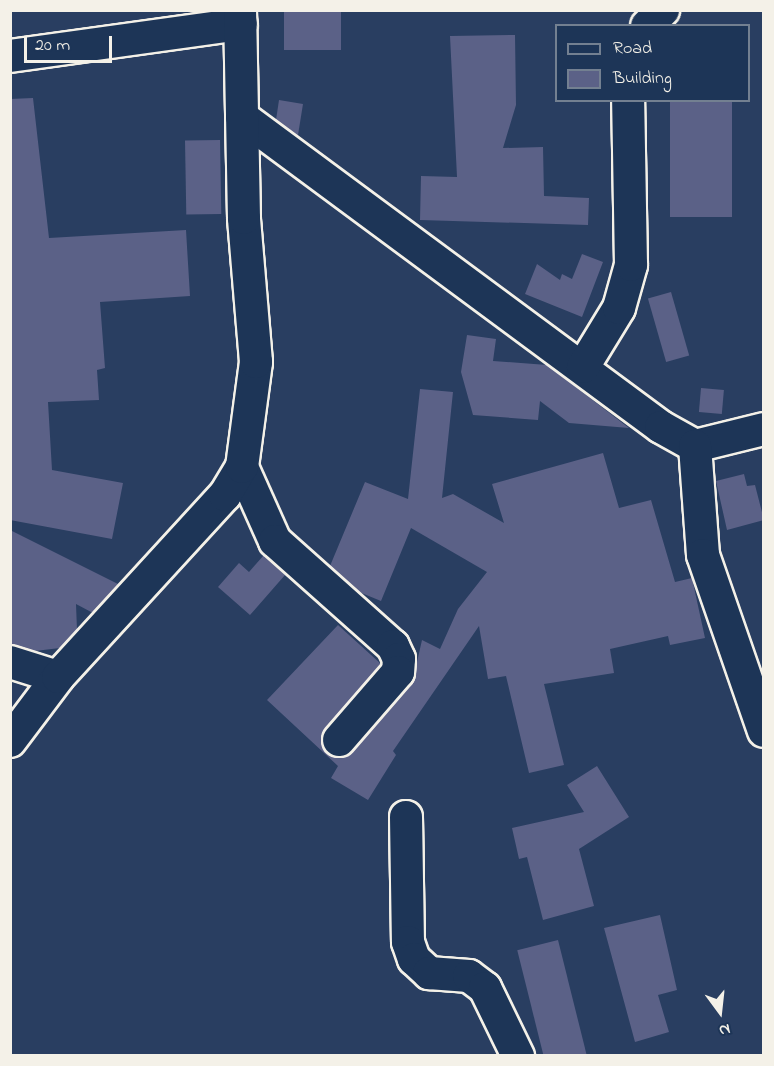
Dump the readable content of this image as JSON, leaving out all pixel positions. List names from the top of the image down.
{
  "legend": ["Road", "Building"],
  "scale_bar": "20 m",
  "north": "bottom"
}
